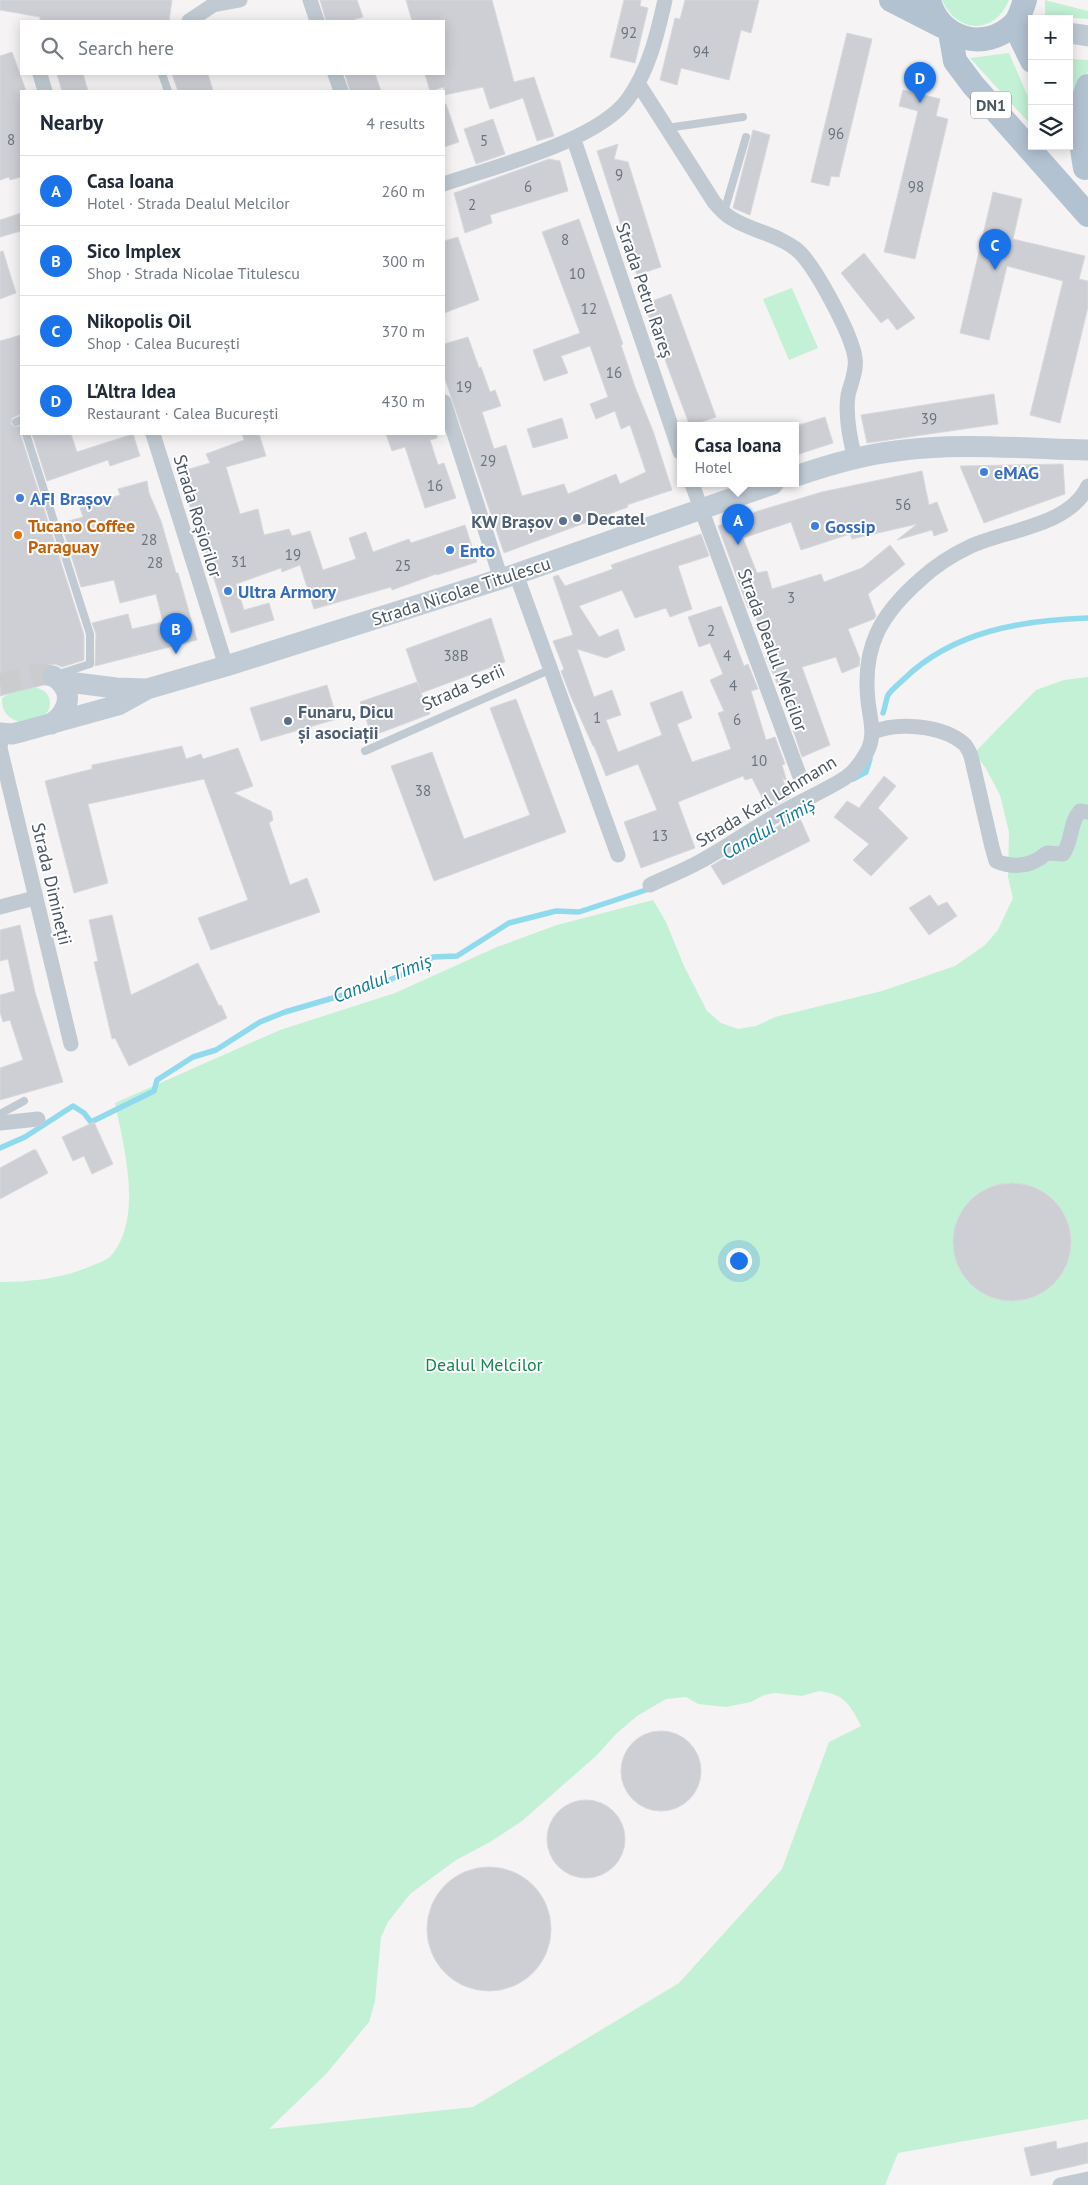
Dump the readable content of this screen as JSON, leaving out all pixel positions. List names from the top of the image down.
{
  "streets": {
    "main road": ["DN1"],
    "street": [
      "Strada Petru Rareș",
      "Strada Roșiorilor",
      "Strada Nicolae Titulescu",
      "Strada Dealul Melcilor",
      "Strada Karl Lehmann",
      "Strada Dimineții"
    ],
    "lane": ["Strada Serii"]
  },
  "crossings": [
    ["Strada Roșiorilor", "Strada Nicolae Titulescu"],
    ["Strada Nicolae Titulescu", "Strada Dealul Melcilor"],
    ["Strada Nicolae Titulescu", "Strada Dimineții"]
  ],
  "water": ["Canalul Timiș"],
  "parks": ["Dealul Melcilor"],
  "places": [
    "eMAG",
    "AFI Brașov",
    "Decatel",
    "KW Brașov",
    "Gossip",
    "Tucano Coffee Paraguay",
    "Ento",
    "Ultra Armory",
    "Funaru, Dicu și asociații"
  ],
  "house_numbers": [
    "92",
    "94",
    "96",
    "8",
    "5",
    "9",
    "6",
    "98",
    "2",
    "8",
    "10",
    "12",
    "16",
    "19",
    "39",
    "29",
    "16",
    "56",
    "28",
    "19",
    "31",
    "28",
    "25",
    "3",
    "2",
    "38B",
    "4",
    "4",
    "1",
    "6",
    "10",
    "38",
    "13"
  ],
  "page": {
    "map_buttons": ["+", "−"],
    "search": "Search here",
    "pins": [
      "D",
      "C",
      "A",
      "B"
    ],
    "heading": ["Nearby", "4 results"],
    "list": [
      {
        "mark": "A",
        "name": "Casa Ioana",
        "note": "Hotel · Strada Dealul Melcilor",
        "value": "260 m"
      },
      {
        "mark": "B",
        "name": "Sico Implex",
        "note": "Shop · Strada Nicolae Titulescu",
        "value": "300 m"
      },
      {
        "mark": "C",
        "name": "Nikopolis Oil",
        "note": "Shop · Calea București",
        "value": "370 m"
      },
      {
        "mark": "D",
        "name": "L'Altra Idea",
        "note": "Restaurant · Calea București",
        "value": "430 m"
      }
    ],
    "popup": ["Casa Ioana", "Hotel"]
  }
}
